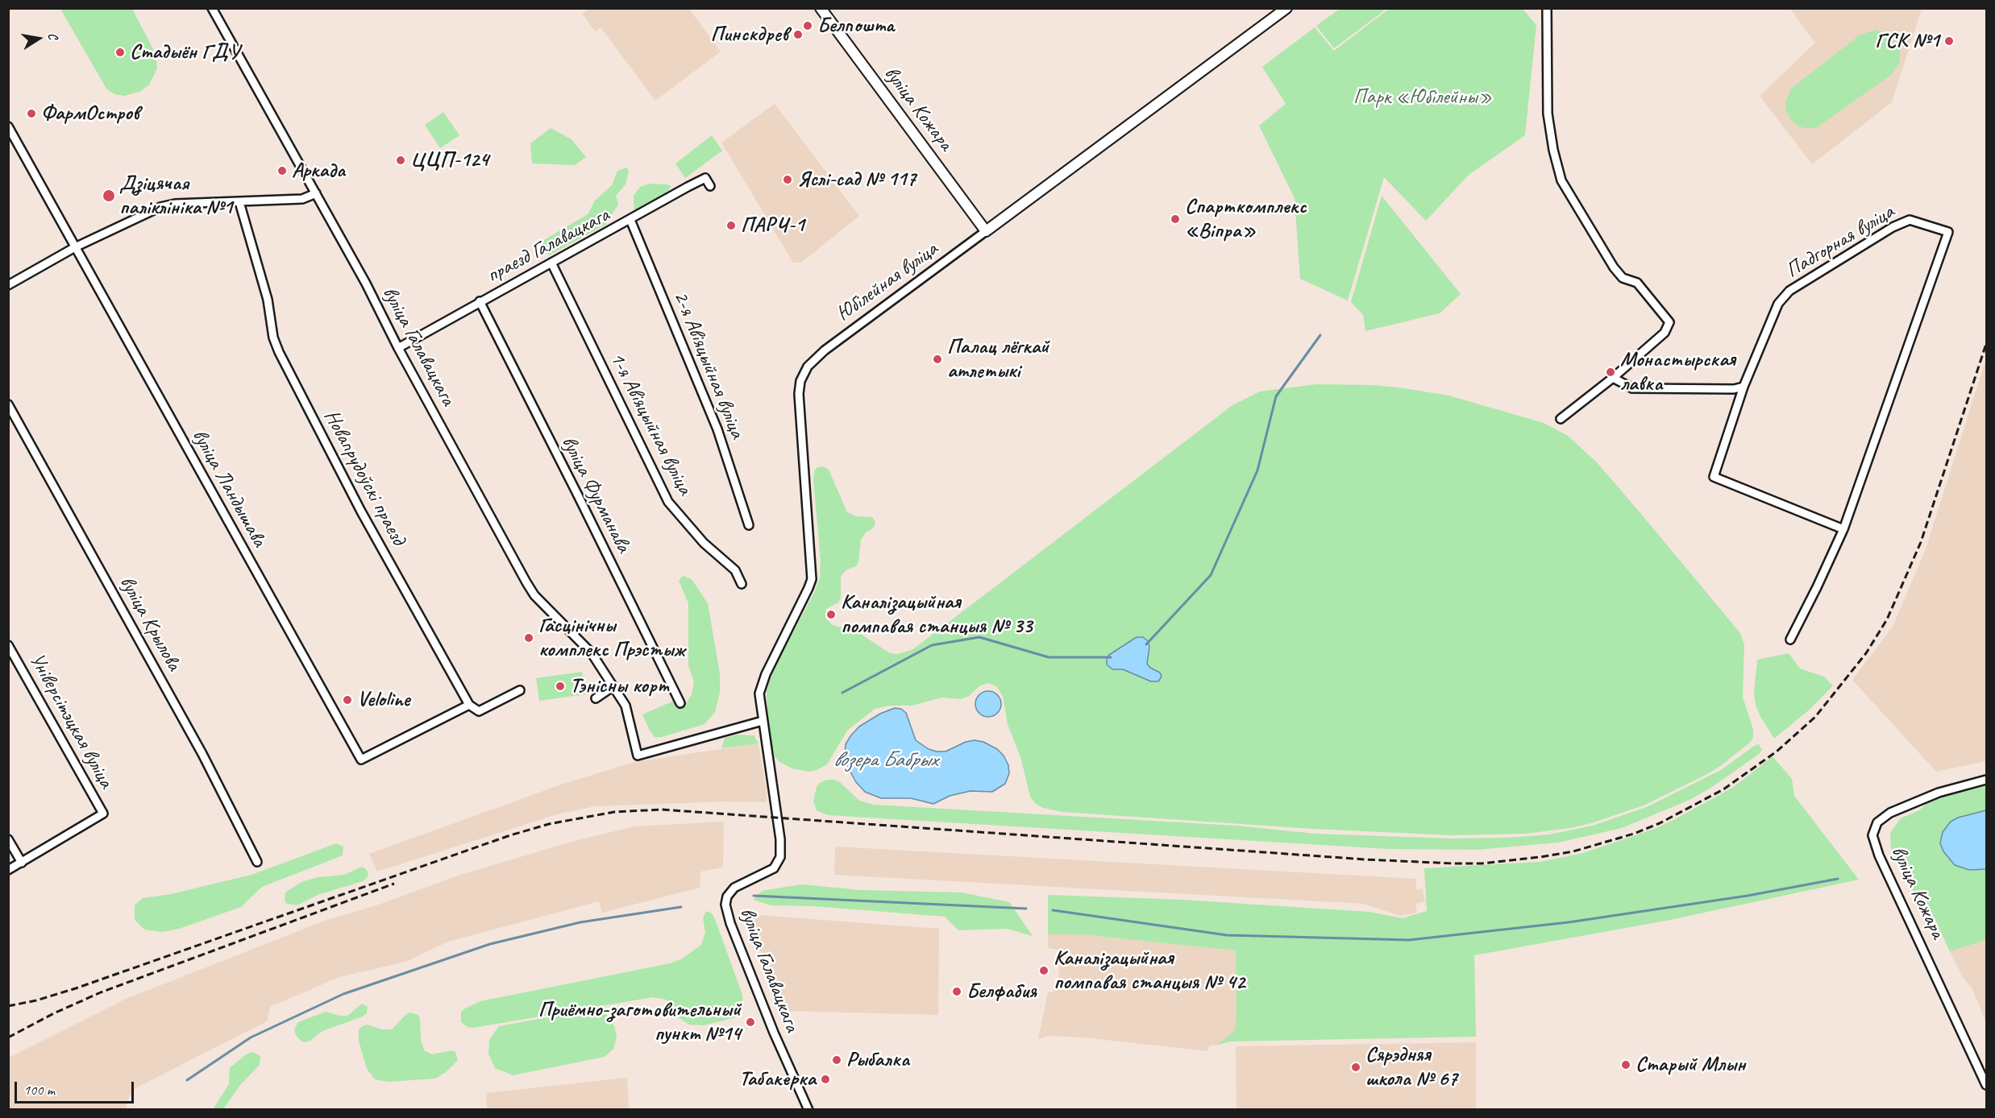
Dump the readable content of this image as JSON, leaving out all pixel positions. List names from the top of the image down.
{
  "streets": {
    "main road": ["вуліца Кожара", "Юбілейная вуліца"],
    "street": [
      "Падгорная вуліца",
      "праезд Галавацкага",
      "вуліца Галавацкага",
      "2-я Авіяцыйная вуліца",
      "1-я Авіяцыйная вуліца",
      "Новапрудоўскі праезд",
      "вуліца Ландышава",
      "вуліца Фурманава",
      "вуліца Крылова",
      "Універсітэцкая вуліца"
    ]
  },
  "crossings": [
    ["вуліца Кожара", "Юбілейная вуліца"],
    ["праезд Галавацкага", "вуліца Галавацкага"],
    ["праезд Галавацкага", "2-я Авіяцыйная вуліца"],
    ["праезд Галавацкага", "1-я Авіяцыйная вуліца"],
    ["праезд Галавацкага", "вуліца Фурманава"],
    ["Юбілейная вуліца", "вуліца Галавацкага"],
    ["Новапрудоўскі праезд", "вуліца Ландышава"]
  ],
  "water": ["возера Бабрых"],
  "parks": ["Парк «Юбілейны»"],
  "places": [
    "Белпошта",
    "Пинскдрев",
    "ГСК №1",
    "Стадыён ГДУ",
    "ФармОстров",
    "ЦЦП-124",
    "Аркада",
    "Яслі-сад № 117",
    "Дзіцячая паліклініка №1",
    "Спарткомплекс «Віпра»",
    "ПАРЧ-1",
    "Палац лёгкай атлетыкі",
    "Монастырская лавка",
    "Каналізацыйная помпавая станцыя № 33",
    "Гасцінічны комплекс Прэстыж",
    "Тэнісны корт",
    "Veloline",
    "Каналізацыйная помпавая станцыя № 42",
    "Белфабия",
    "Приёмно-заготовительный пункт №14",
    "Рыбалка",
    "Старый Млын",
    "Сярэдняя школа № 67",
    "Табакерка"
  ],
  "scale_bar": "100 m",
  "north": "right"
}
